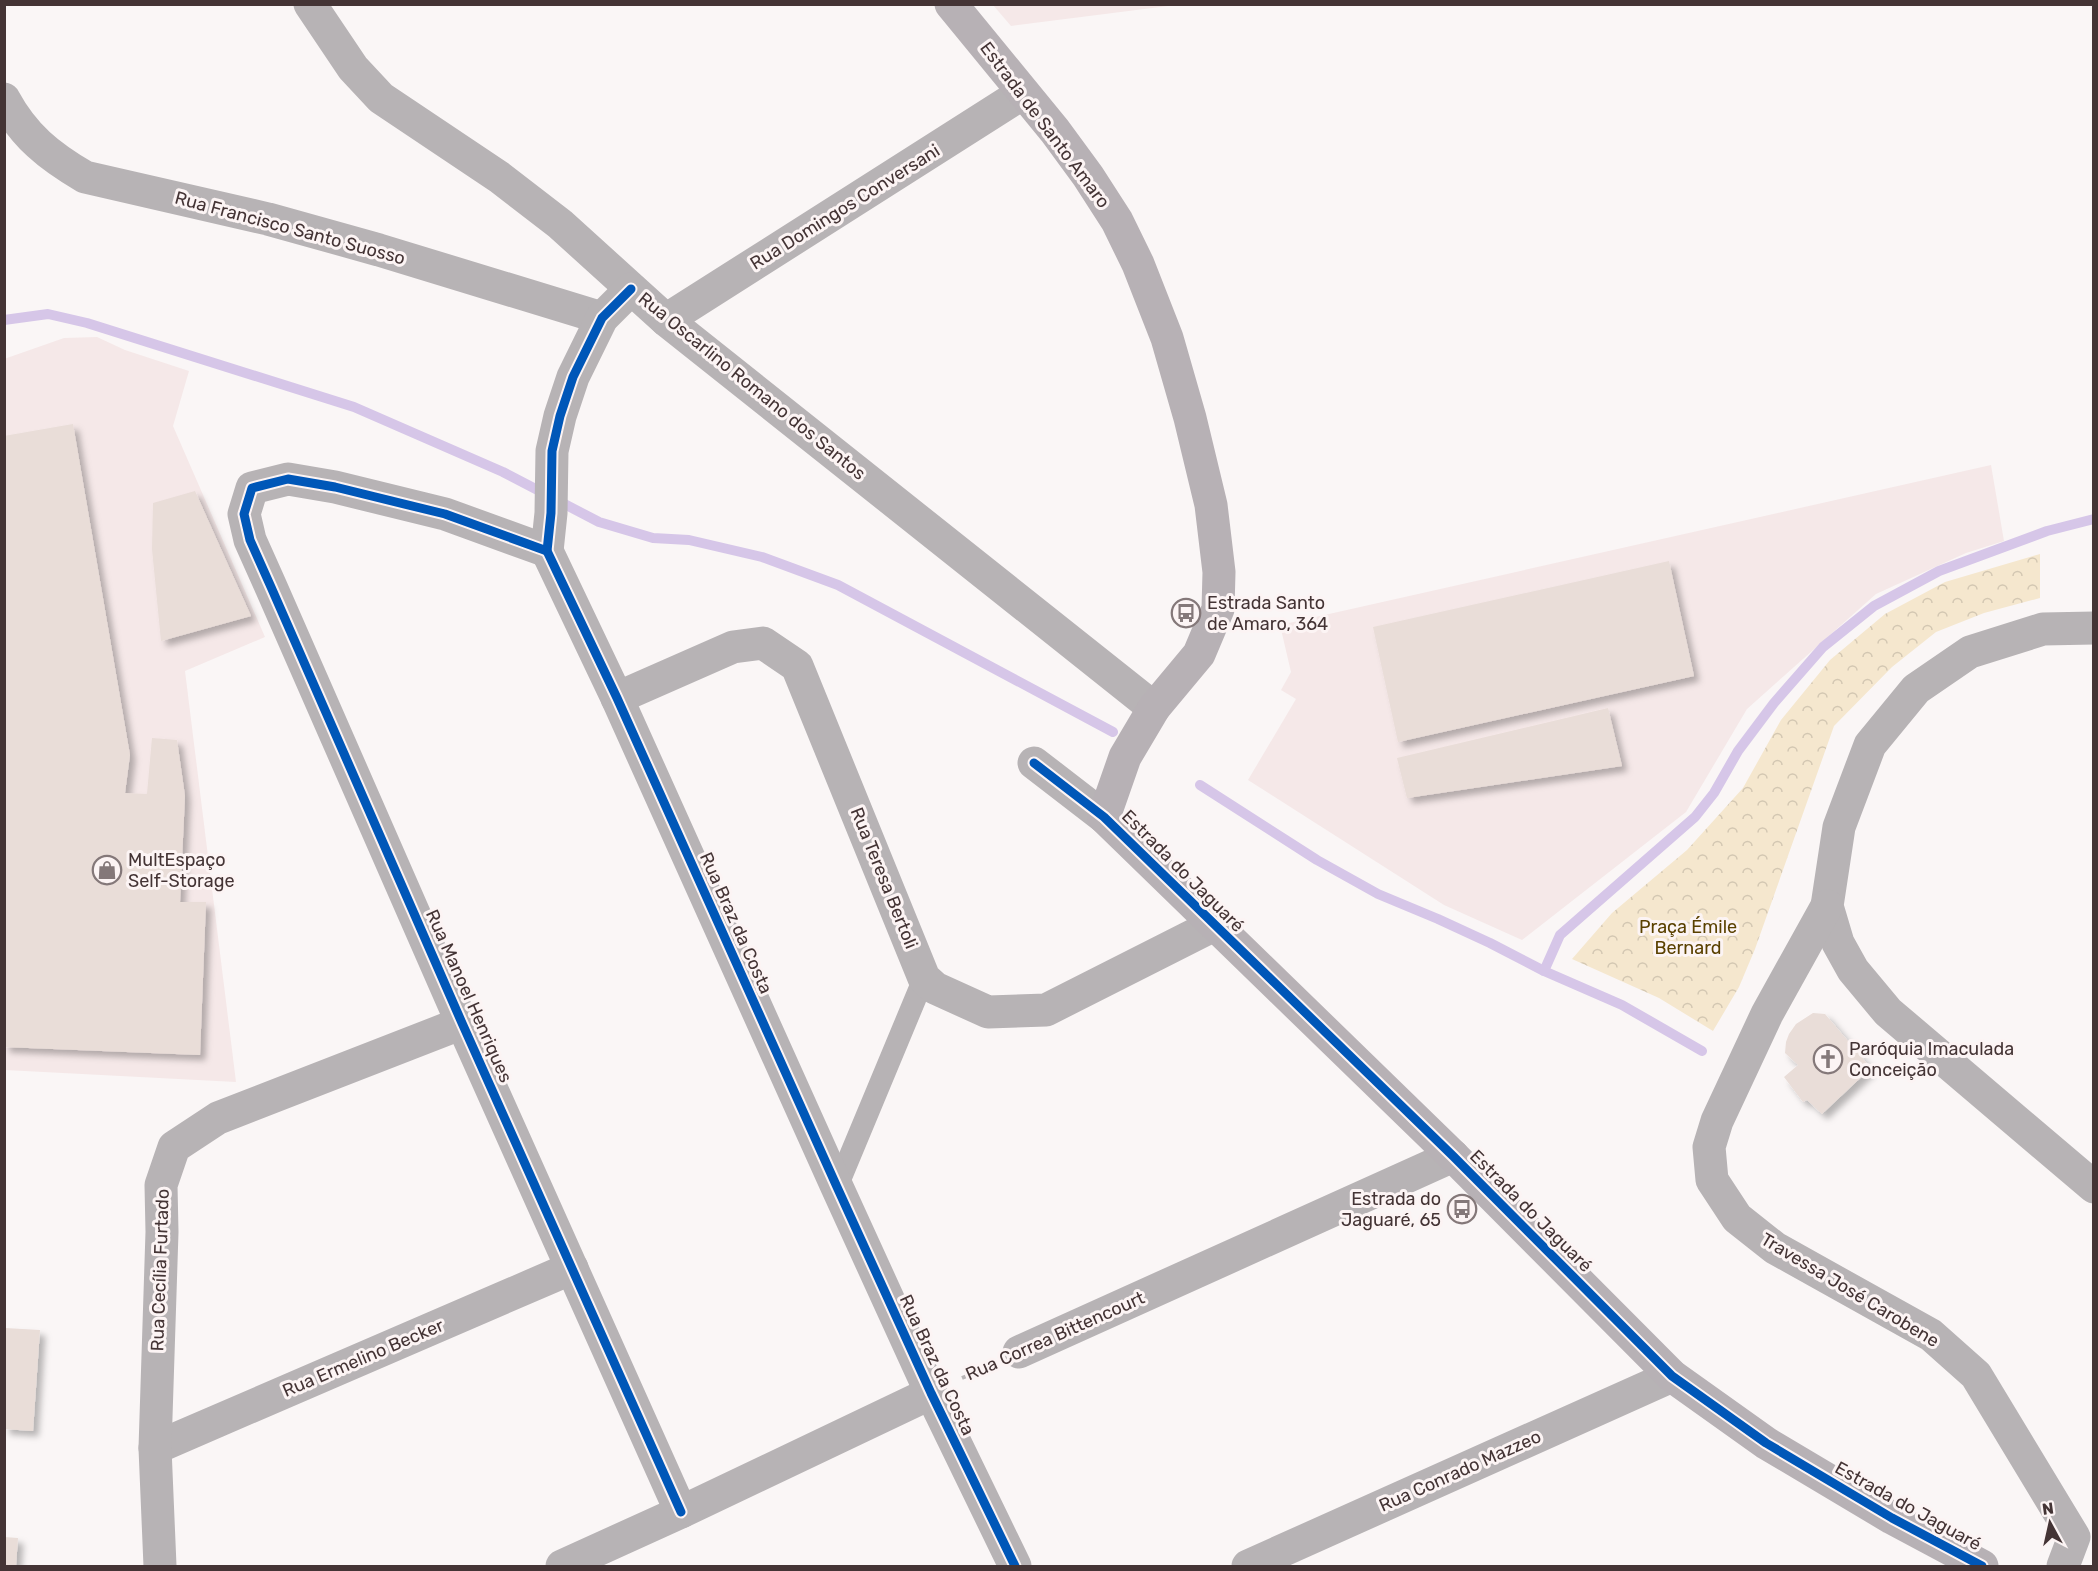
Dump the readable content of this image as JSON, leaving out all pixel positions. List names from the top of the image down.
{
  "streets": {
    "street": [
      "Estrada de Santo Amaro",
      "Rua Domingos Conversani",
      "Rua Francisco Santo Suosso",
      "Rua Oscarlino Romano dos Santos",
      "Estrada do Jaguaré",
      "Rua Teresa Bertoli",
      "Rua Braz da Costa",
      "Rua Manoel Henriques",
      "Rua Cecília Furtado",
      "Travessa José Carobene",
      "Rua Correa Bittencourt",
      "Rua Ermelino Becker",
      "Rua Conrado Mazzeo"
    ]
  },
  "crossings": [
    ["Estrada de Santo Amaro", "Rua Domingos Conversani"],
    ["Estrada de Santo Amaro", "Rua Oscarlino Romano dos Santos"],
    ["Estrada de Santo Amaro", "Estrada do Jaguaré"],
    ["Rua Domingos Conversani", "Rua Oscarlino Romano dos Santos"],
    ["Estrada do Jaguaré", "Rua Correa Bittencourt"],
    ["Estrada do Jaguaré", "Rua Conrado Mazzeo"],
    ["Rua Teresa Bertoli", "Rua Braz da Costa"],
    ["Rua Braz da Costa", "Rua Manoel Henriques"],
    ["Rua Braz da Costa", "Rua Correa Bittencourt"],
    ["Rua Manoel Henriques", "Rua Cecília Furtado"],
    ["Rua Manoel Henriques", "Rua Ermelino Becker"],
    ["Rua Cecília Furtado", "Rua Ermelino Becker"]
  ],
  "parks": ["Praça Émile Bernard"],
  "places": {
    "bus stop": ["Estrada Santo de Amaro, 364", "Estrada do Jaguaré, 65"],
    "shop": ["MultEspaço Self-Storage"],
    "church": ["Paróquia Imaculada Conceição"]
  },
  "north": "top"
}
